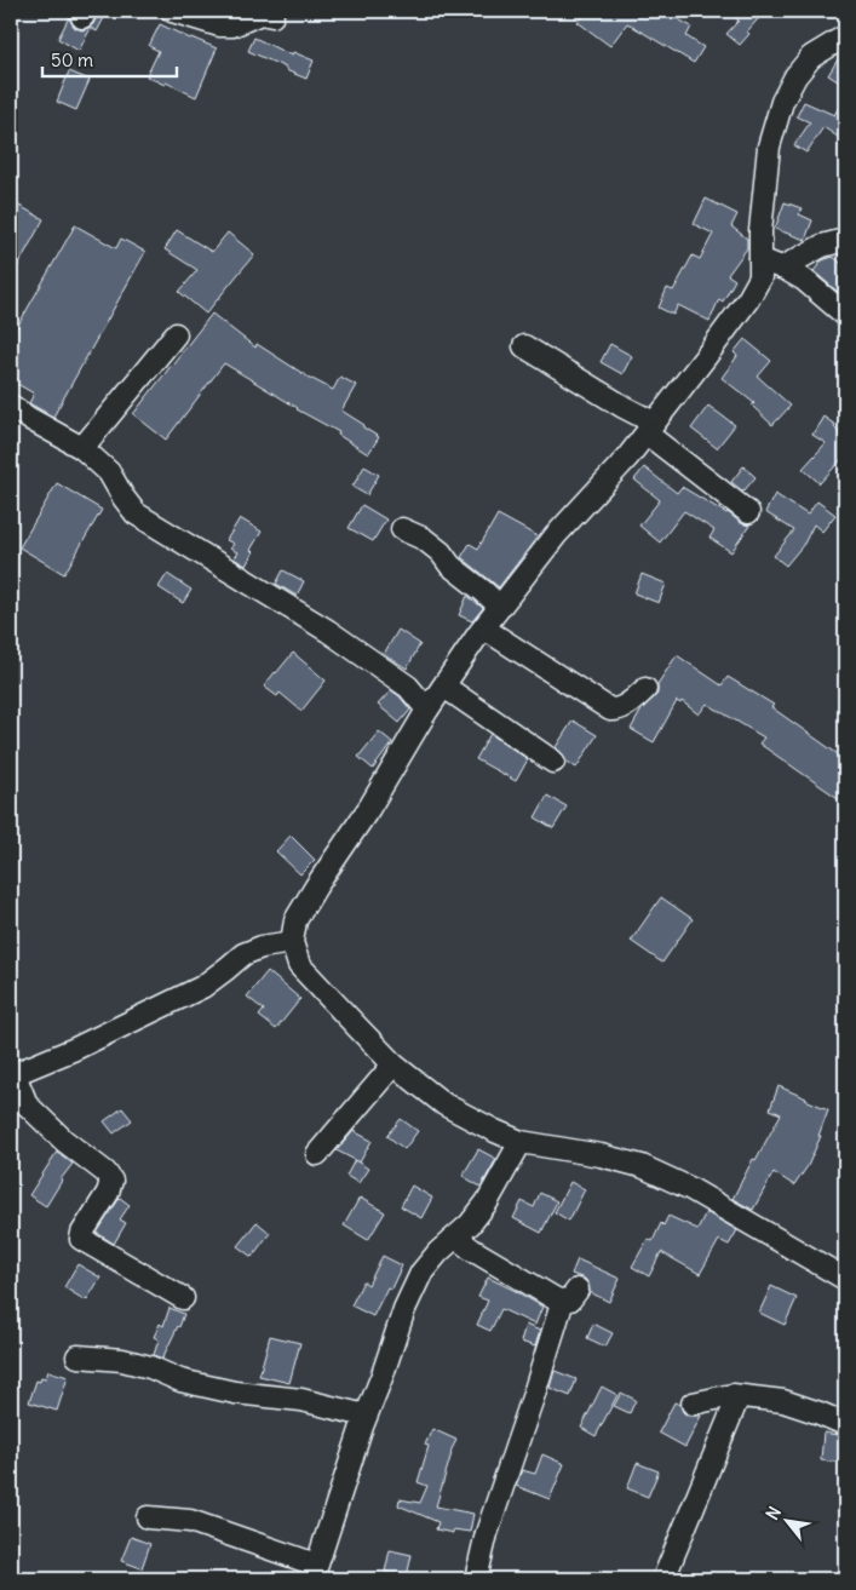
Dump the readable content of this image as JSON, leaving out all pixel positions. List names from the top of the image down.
{
  "scale_bar": "50 m",
  "north": "top left"
}
